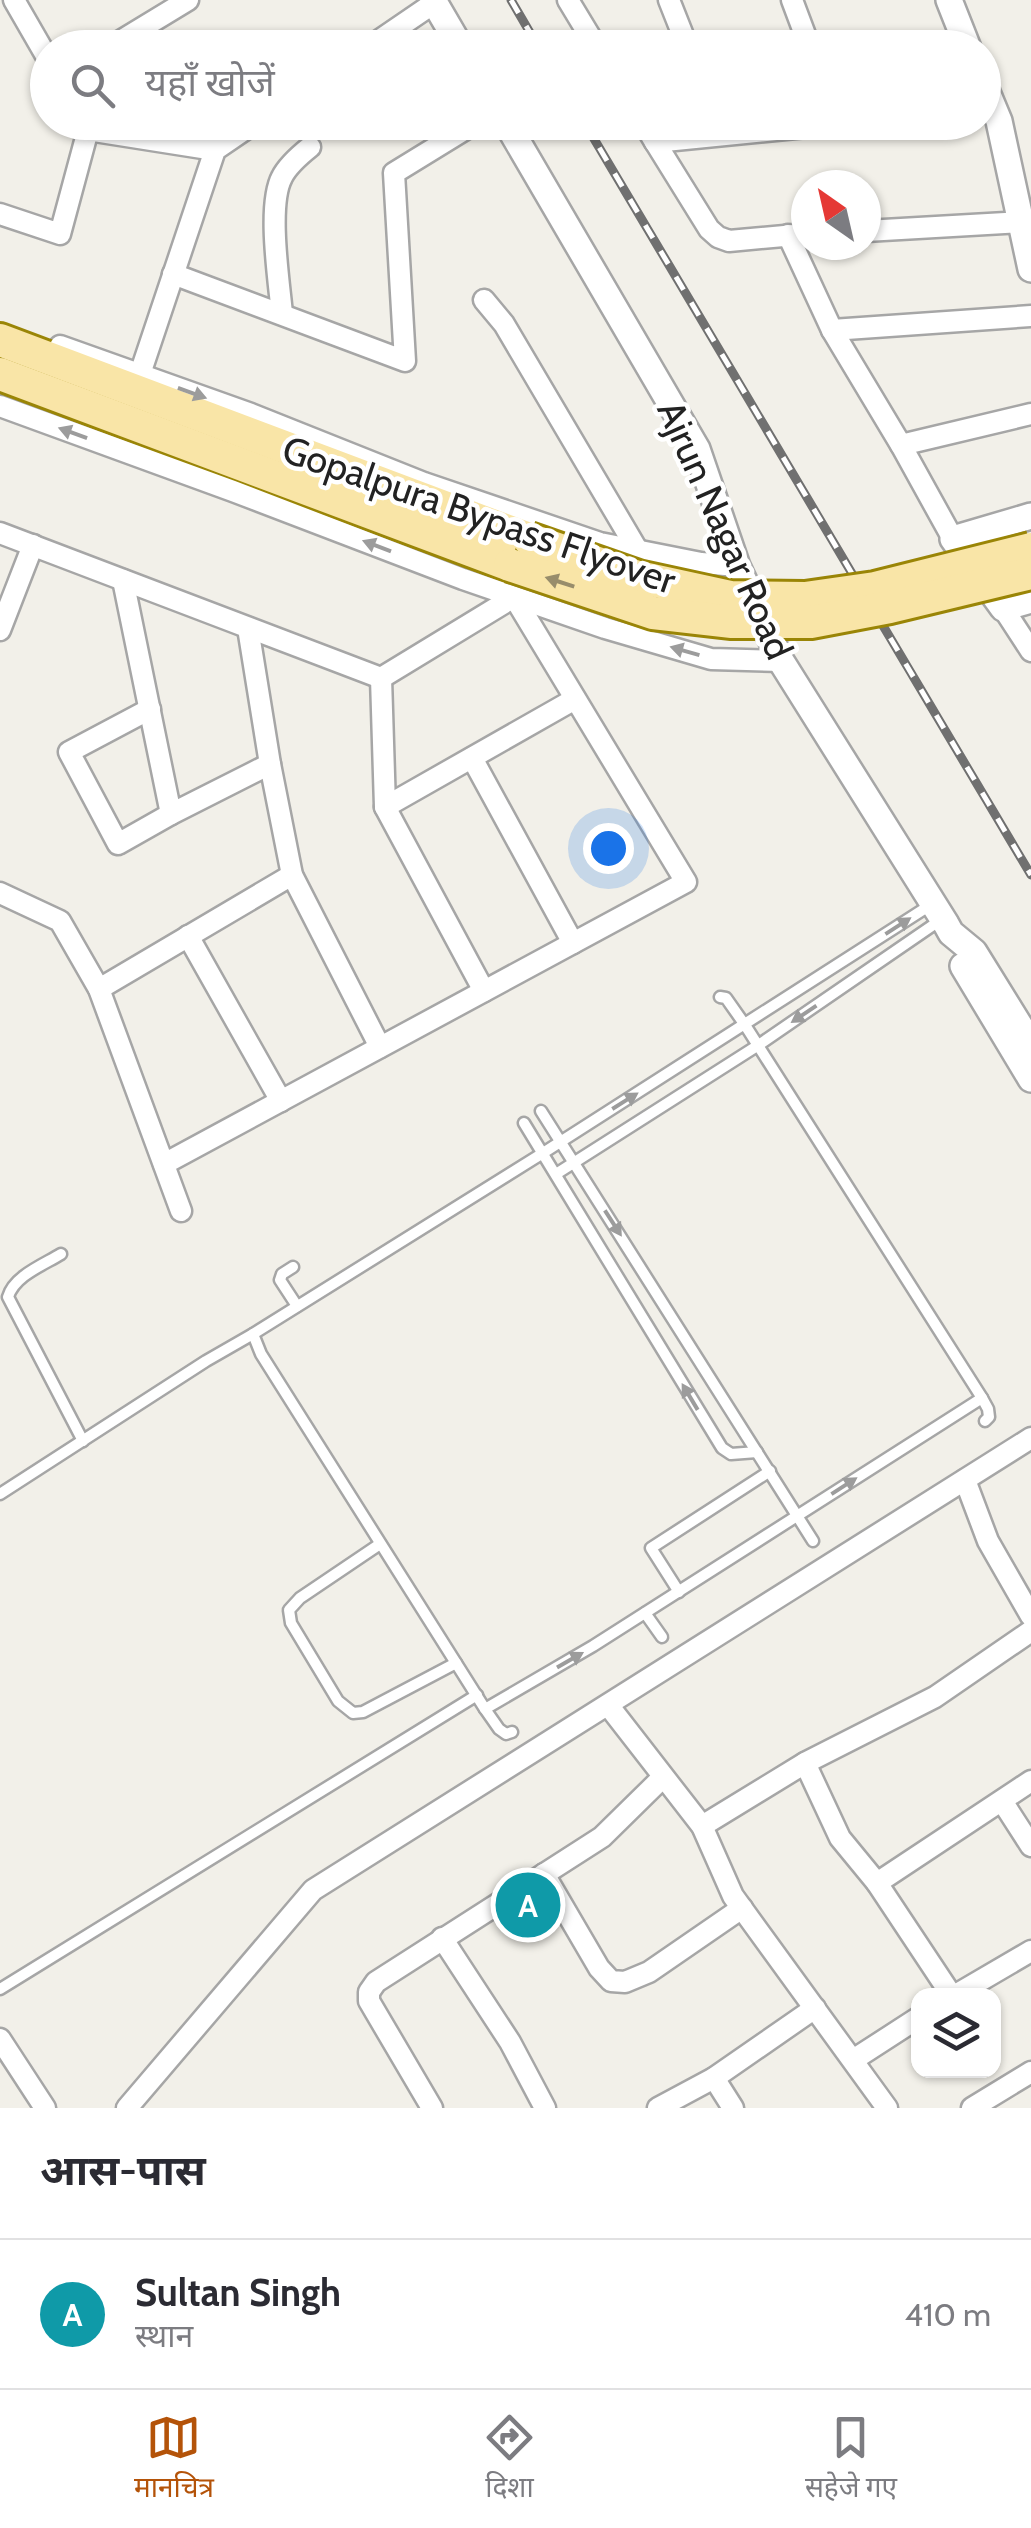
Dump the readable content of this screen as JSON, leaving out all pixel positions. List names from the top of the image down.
{
  "streets": {
    "main road": ["Gopalpura Bypass Flyover"],
    "street": ["Ajrun Nagar Road"]
  },
  "north": "top left",
  "page": {
    "search": "यहाँ खोजें",
    "pins": "A",
    "heading": "आस-पास",
    "list": [
      {
        "mark": "A",
        "name": "Sultan Singh",
        "note": "स्थान",
        "value": "410 m"
      }
    ],
    "nav": ["मानचित्र", "दिशा", "सहेजे गए"]
  }
}
